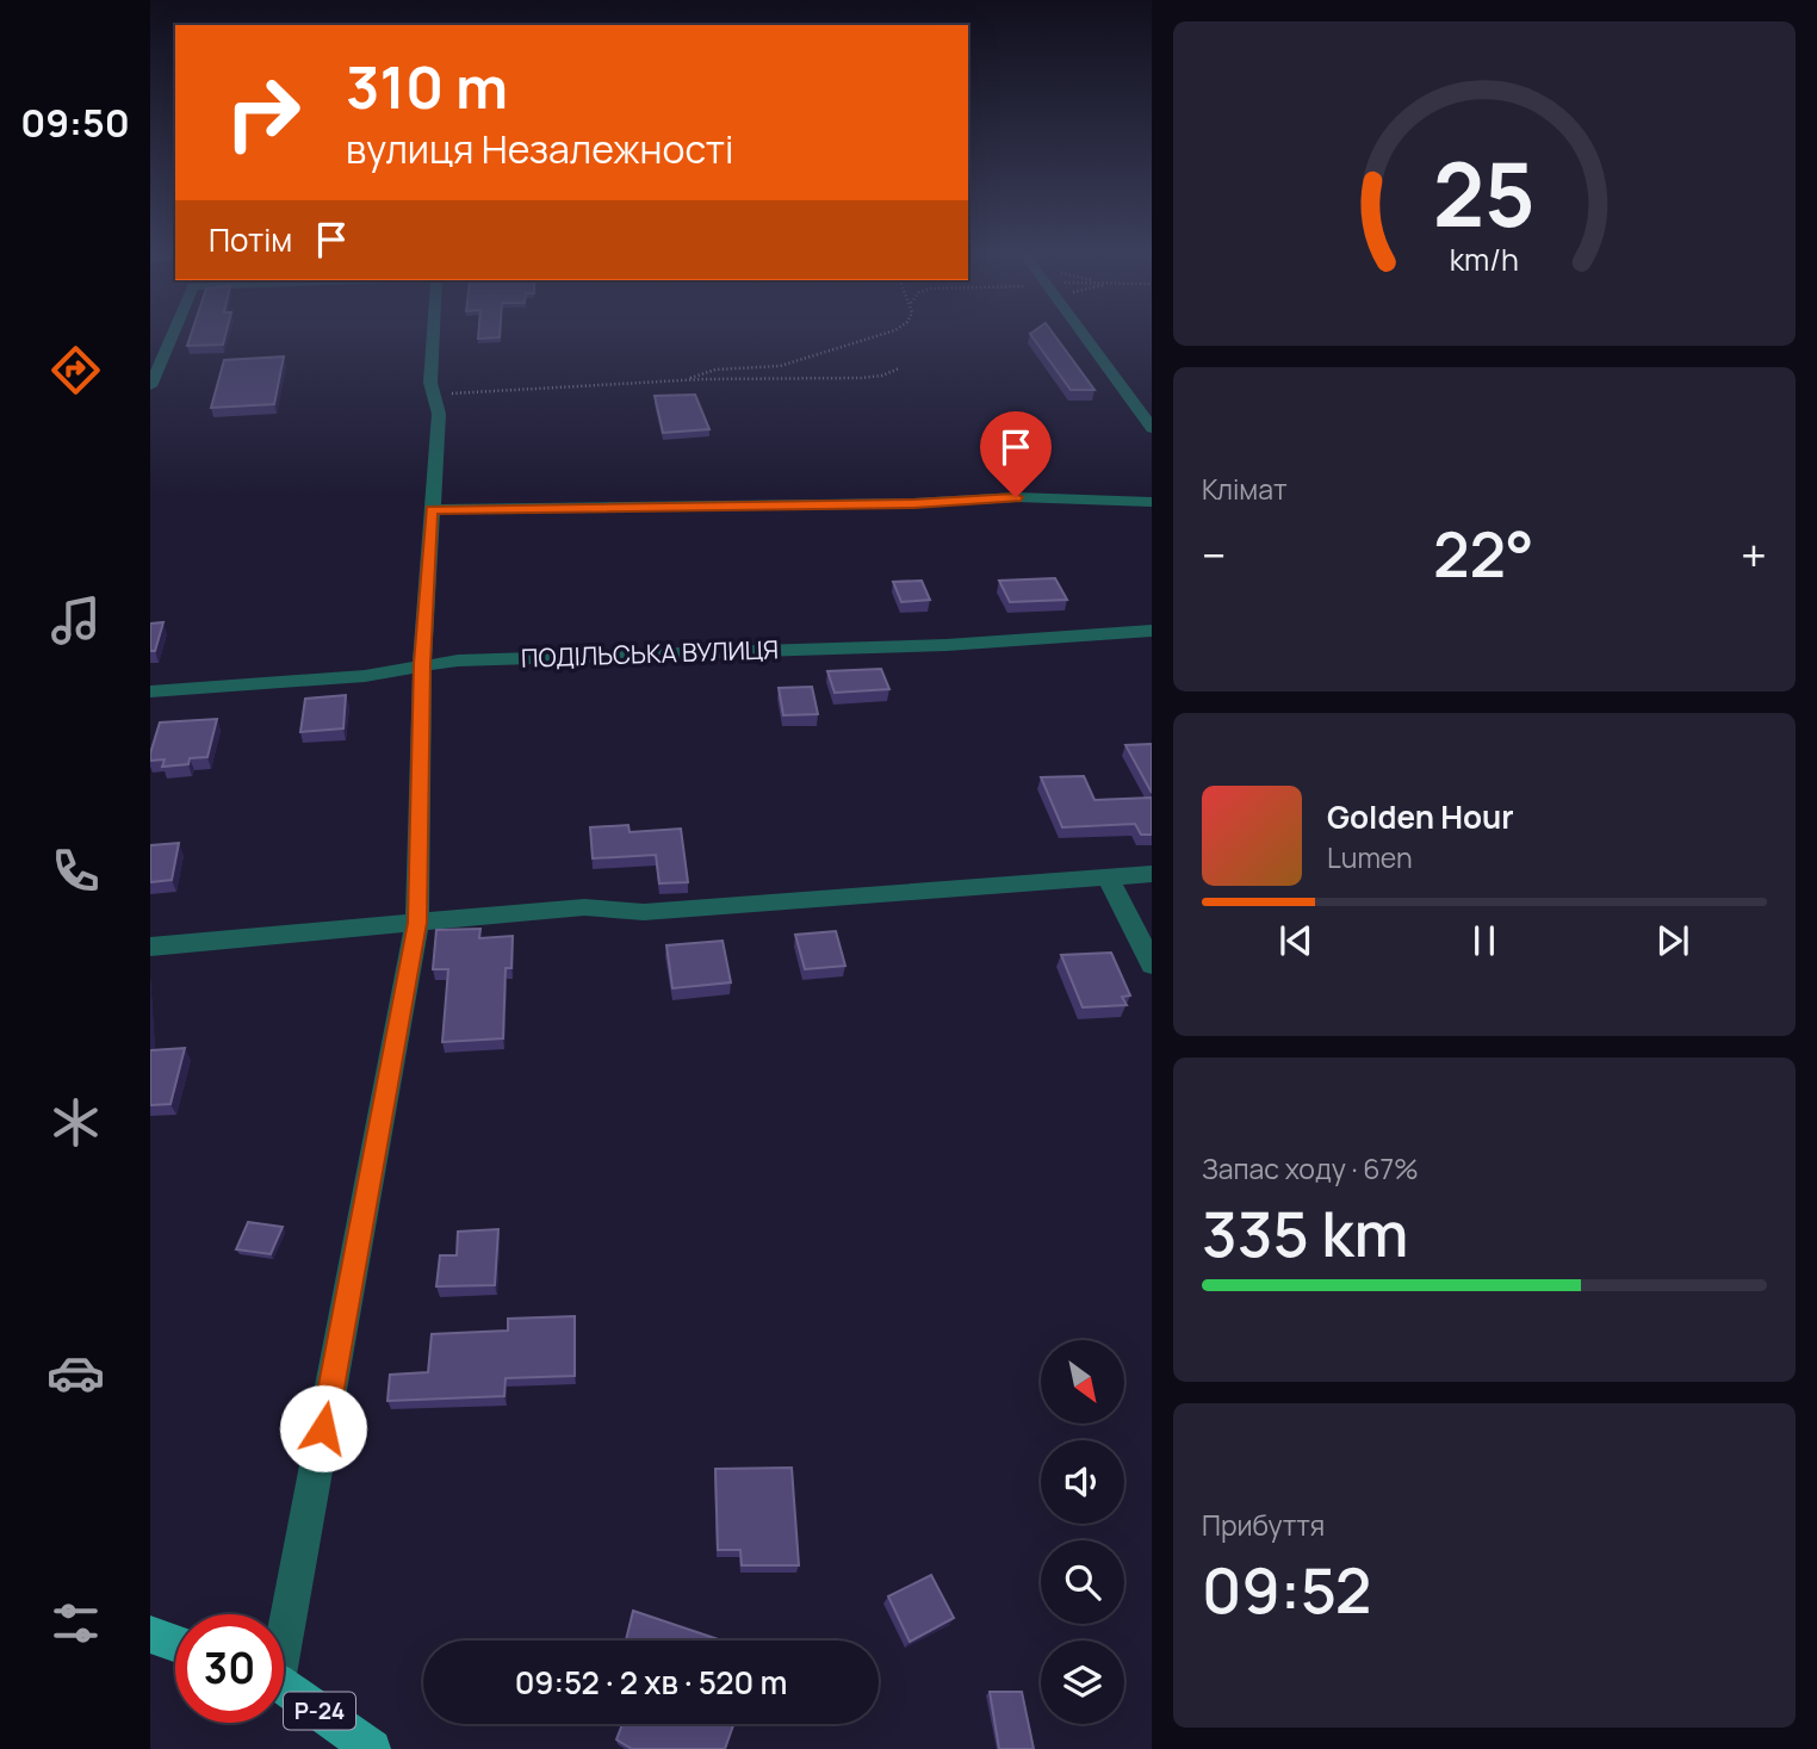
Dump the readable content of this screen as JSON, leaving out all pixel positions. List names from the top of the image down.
{
  "streets": {
    "main road": ["Р-24"],
    "street": ["ПОДІЛЬСЬКА ВУЛИЦЯ"]
  },
  "north": "bottom right",
  "page": {
    "tabs": "09:50",
    "turn": ["310 m", "вулиця Незалежності"],
    "then": "Потім",
    "tile": [
      "Клімат",
      ["Запас ходу · 67%", "335 km"],
      ["Прибуття", "09:52"]
    ],
    "heat": ["−", "22°", "+"],
    "song": ["Golden Hour", "Lumen"],
    "limit": "30",
    "trip": "09:52 · 2 хв · 520 m",
    "gauge": ["25", "km/h"]
  }
}
